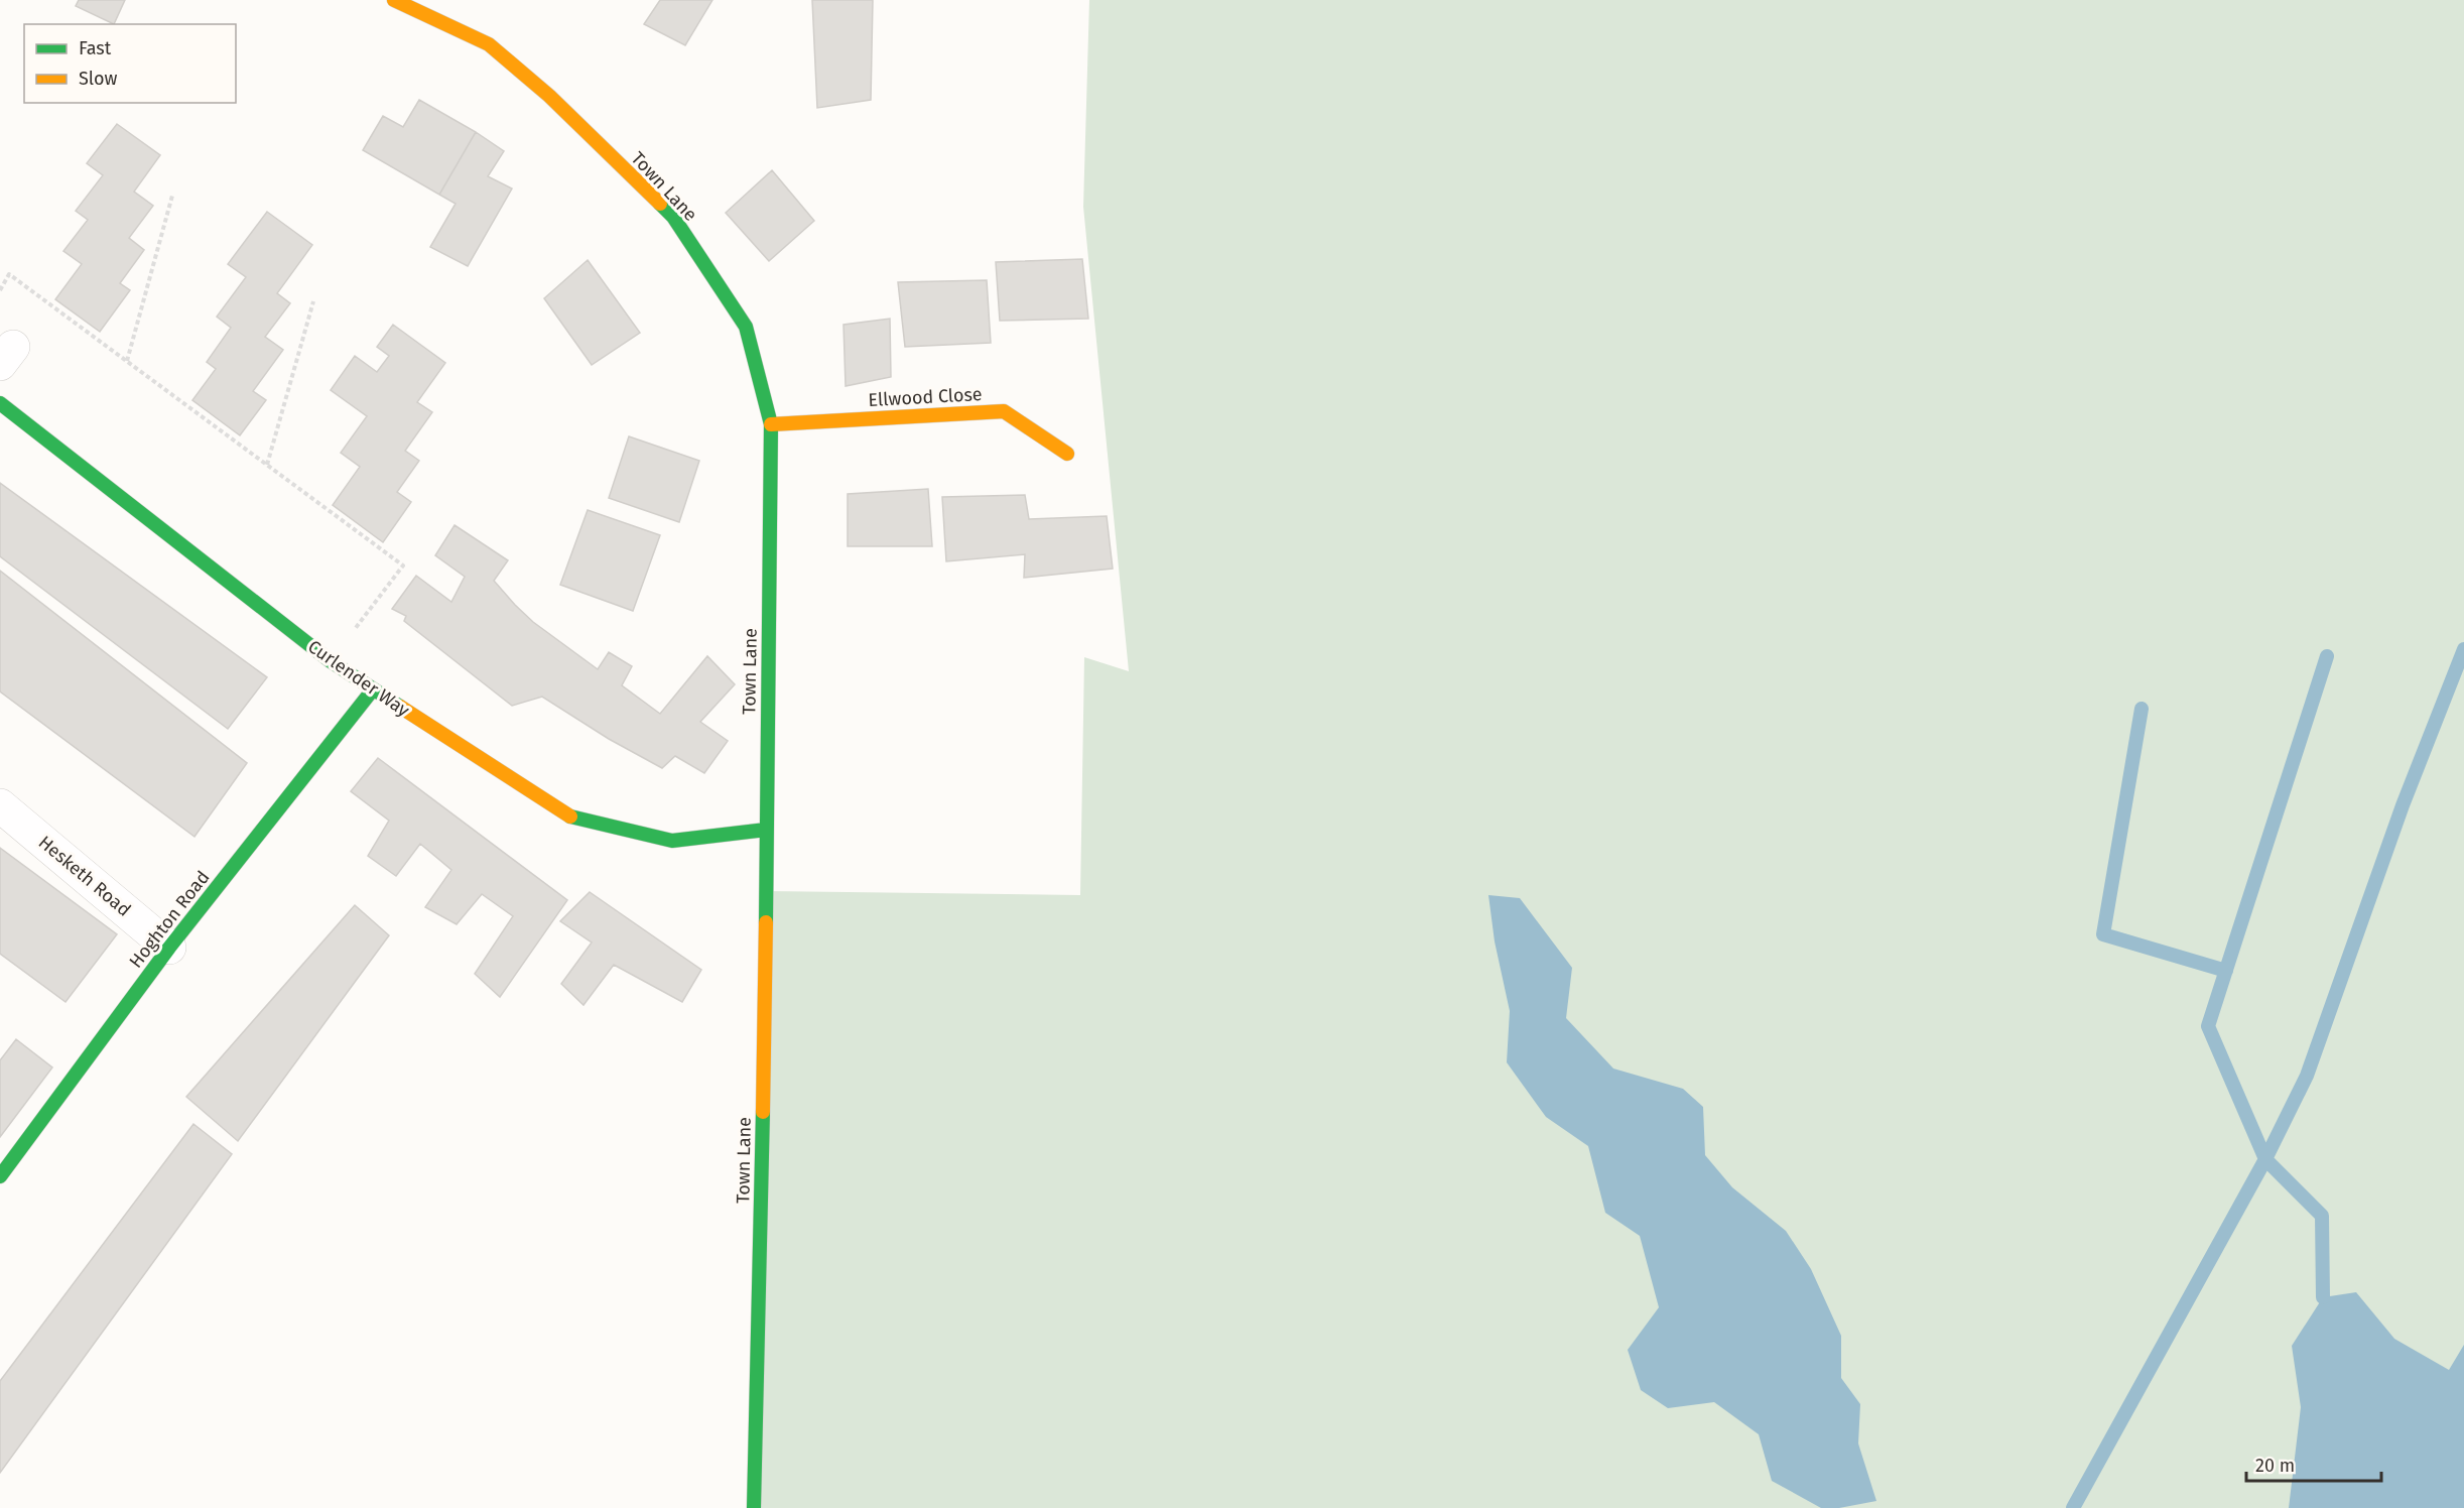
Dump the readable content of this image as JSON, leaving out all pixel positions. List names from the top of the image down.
{
  "streets": {
    "street": [
      "Town Lane",
      "Ellwood Close",
      "Curlender Way",
      "Hesketh Road",
      "Hoghton Road"
    ]
  },
  "crossings": [
    ["Town Lane", "Ellwood Close"],
    ["Town Lane", "Curlender Way"],
    ["Curlender Way", "Hoghton Road"],
    ["Hesketh Road", "Hoghton Road"]
  ],
  "legend": ["Fast", "Slow"],
  "scale_bar": "20 m"
}
